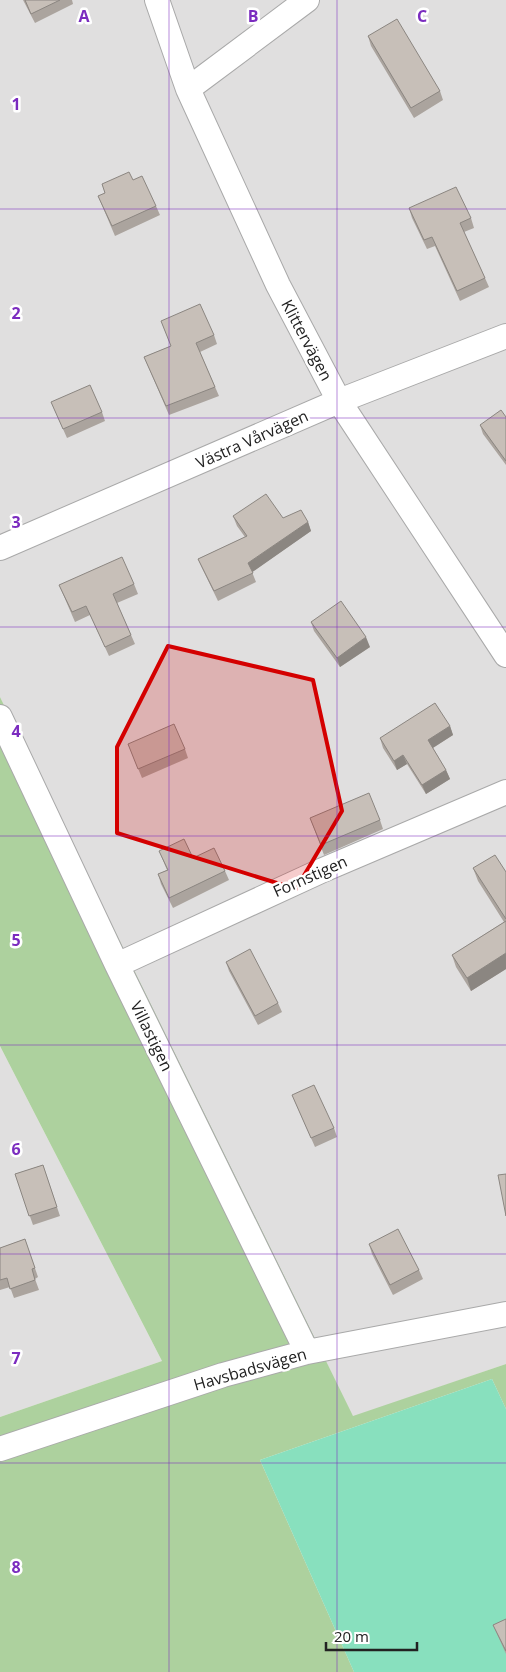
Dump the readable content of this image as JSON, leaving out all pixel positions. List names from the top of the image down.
{
  "streets": {
    "street": [
      "Klittervägen",
      "Västra Vårvägen",
      "Fornstigen",
      "Villastigen",
      "Havsbadsvägen"
    ]
  },
  "crossings": [
    ["Klittervägen", "Västra Vårvägen"],
    ["Fornstigen", "Villastigen"],
    ["Villastigen", "Havsbadsvägen"]
  ],
  "scale_bar": "20 m",
  "grid": {
    "columns": ["A", "B", "C"],
    "rows": [
      "1",
      "2",
      "3",
      "4",
      "5",
      "6",
      "7",
      "8"
    ]
  }
}
